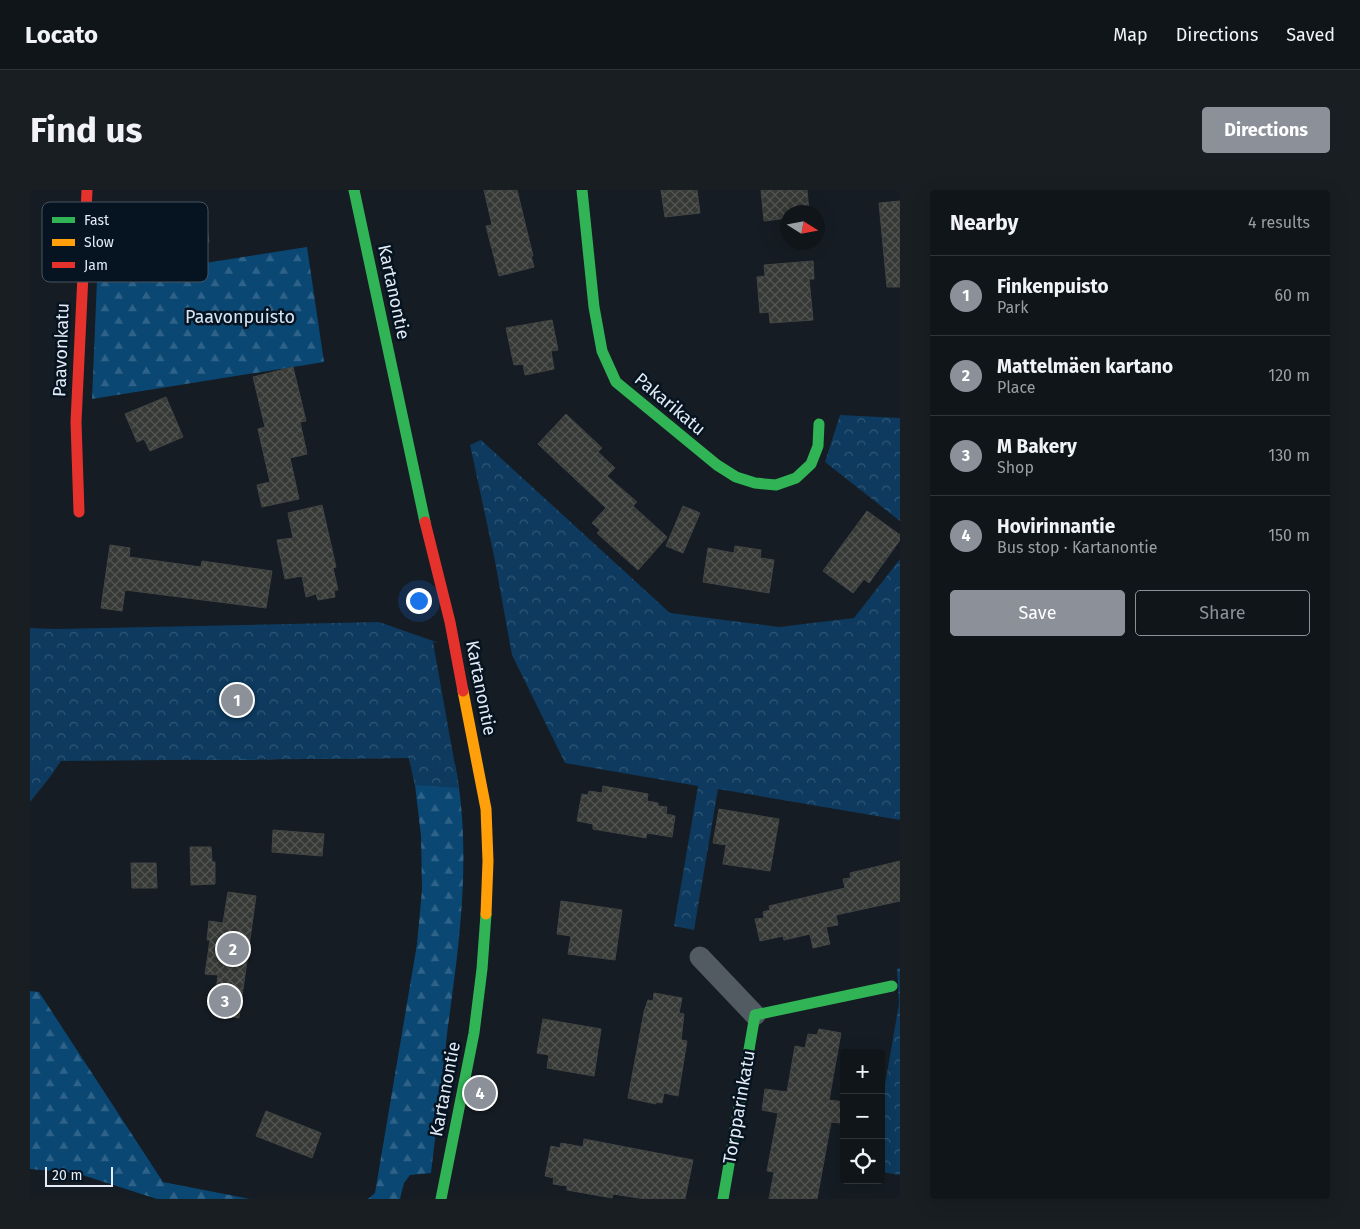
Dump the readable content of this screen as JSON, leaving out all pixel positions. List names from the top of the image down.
{
  "streets": {
    "street": [
      "Kartanontie",
      "Paavonkatu",
      "Pakarikatu",
      "Torpparinkatu"
    ]
  },
  "parks": ["Paavonpuisto"],
  "legend": ["Fast", "Slow", "Jam"],
  "scale_bar": "20 m",
  "north": "right",
  "page": {
    "header": "Locato",
    "nav": ["Map", "Directions", "Saved"],
    "buttons": [
      "Directions",
      ["Save", "Share"]
    ],
    "title": "Find us",
    "heading": ["Nearby", "4 results"],
    "list": [
      {
        "mark": "1",
        "name": "Finkenpuisto",
        "note": "Park",
        "value": "60 m"
      },
      {
        "mark": "2",
        "name": "Mattelmäen kartano",
        "note": "Place",
        "value": "120 m"
      },
      {
        "mark": "3",
        "name": "M Bakery",
        "note": "Shop",
        "value": "130 m"
      },
      {
        "mark": "4",
        "name": "Hovirinnantie",
        "note": "Bus stop · Kartanontie",
        "value": "150 m"
      }
    ],
    "pins": [
      "1",
      "2",
      "3",
      "4"
    ],
    "map_buttons": ["+", "−"],
    "scale": "20 m"
  }
}
